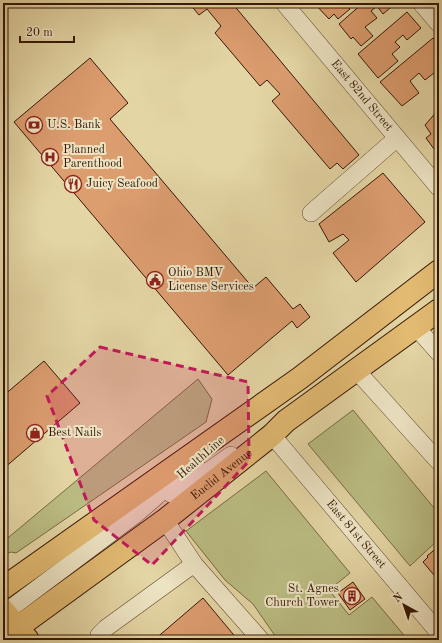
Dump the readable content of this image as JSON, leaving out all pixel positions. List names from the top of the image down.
{
  "streets": {
    "main road": ["Euclid Avenue"],
    "street": ["East 82nd Street", "HealthLine", "East 81st Street"]
  },
  "crossings": [
    ["HealthLine", "Euclid Avenue"],
    ["HealthLine", "East 81st Street"],
    ["Euclid Avenue", "East 81st Street"]
  ],
  "places": {
    "bank": ["U.S. Bank"],
    "hospital": ["Planned Parenthood"],
    "restaurant": ["Juicy Seafood"],
    "public building": ["Ohio BMV License Services"],
    "shop": ["Best Nails"],
    "building": ["St. Agnes Church Tower"]
  },
  "scale_bar": "20 m",
  "north": "top left"
}
